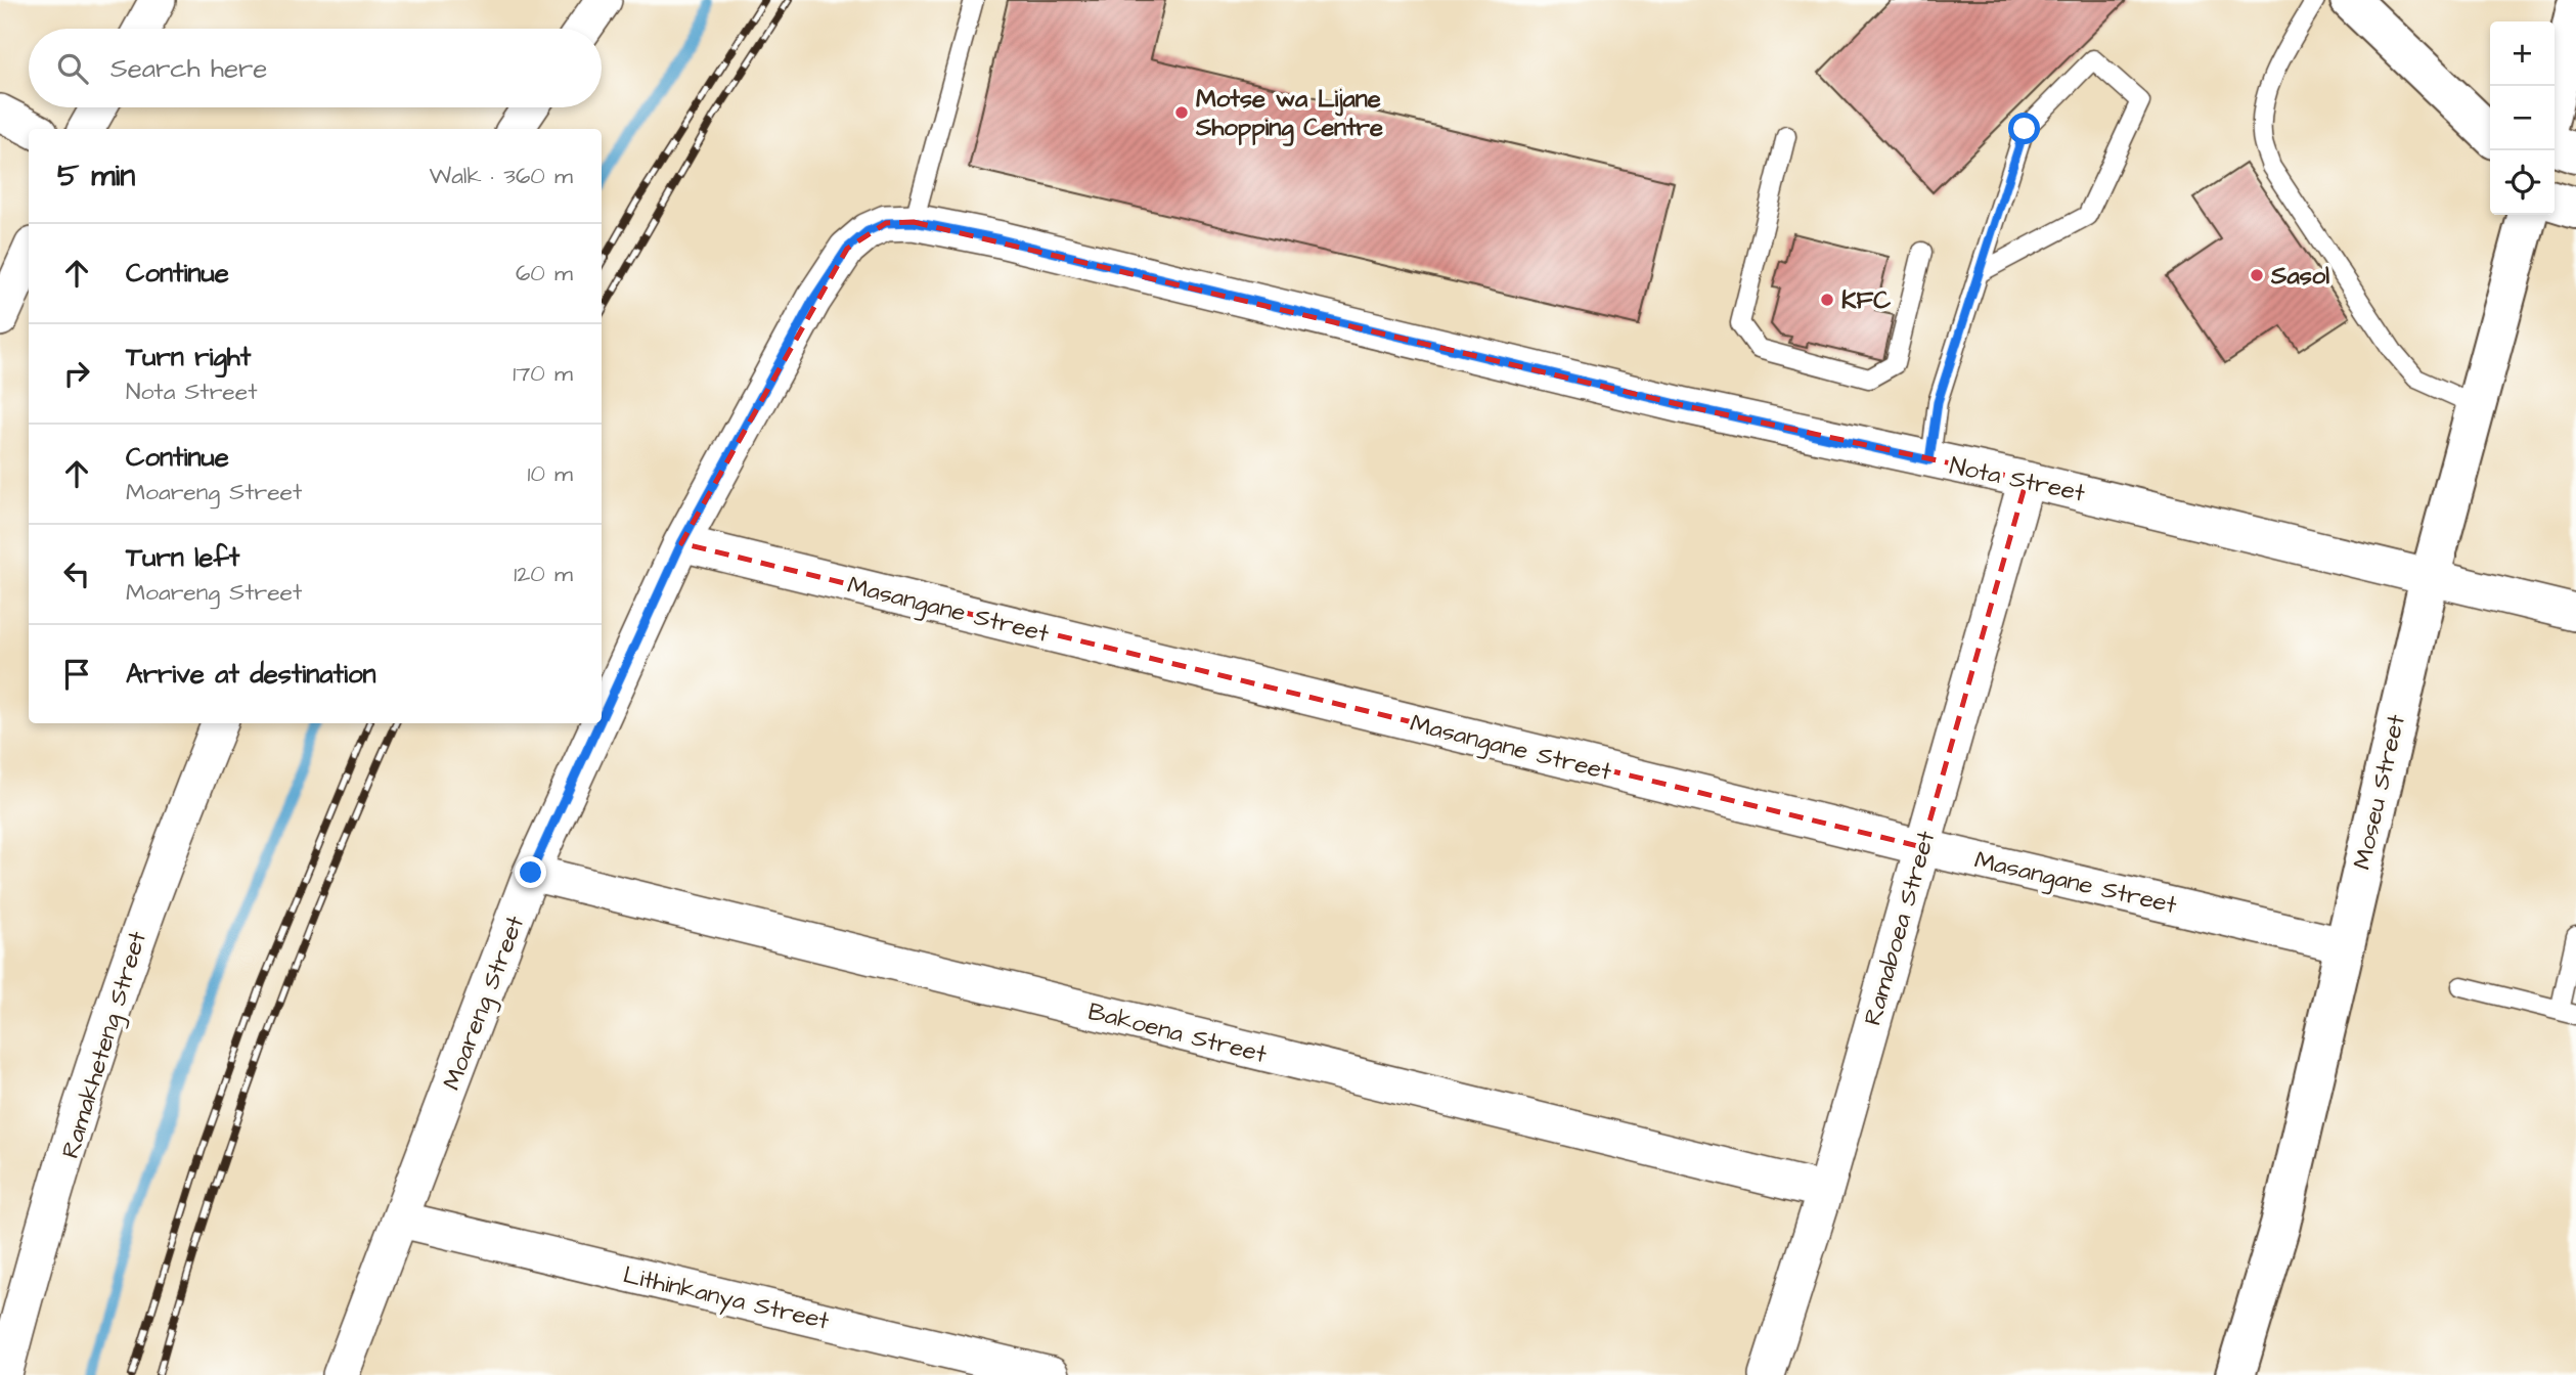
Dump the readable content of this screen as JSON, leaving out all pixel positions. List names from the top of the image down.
{
  "streets": {
    "street": [
      "Nota Street",
      "Masangane Street",
      "Moseu Street",
      "Ramaboea Street",
      "Moareng Street",
      "Bakoena Street",
      "Ramakheteng Street",
      "Lithinkanya Street"
    ]
  },
  "crossings": [
    ["Nota Street", "Moseu Street"],
    ["Nota Street", "Ramaboea Street"],
    ["Nota Street", "Moareng Street"],
    ["Masangane Street", "Moseu Street"],
    ["Masangane Street", "Ramaboea Street"],
    ["Masangane Street", "Moareng Street"],
    ["Ramaboea Street", "Bakoena Street"],
    ["Moareng Street", "Bakoena Street"],
    ["Moareng Street", "Lithinkanya Street"]
  ],
  "places": ["Motse wa Lijane Shopping Centre", "Sasol", "KFC"],
  "page": {
    "map_buttons": ["+", "−"],
    "search": "Search here",
    "heading": ["5 min", "Walk · 360 m"],
    "list": [
      ["Continue", "60 m"],
      ["Turn right", "Nota Street", "170 m"],
      ["Continue", "Moareng Street", "10 m"],
      ["Turn left", "Moareng Street", "120 m"],
      "Arrive at destination"
    ]
  }
}
